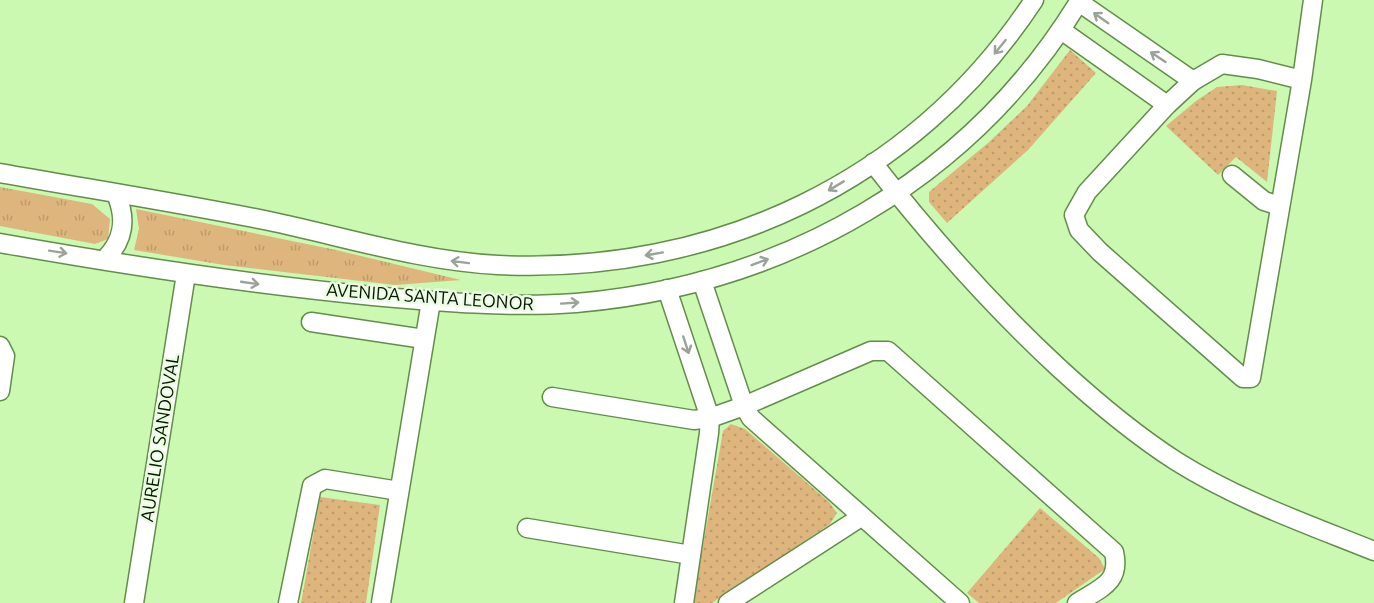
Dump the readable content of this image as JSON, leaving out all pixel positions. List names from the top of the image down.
{
  "streets": {
    "street": ["AVENIDA SANTA LEONOR", "AURELIO SANDOVAL"]
  },
  "crossings": [
    ["AVENIDA SANTA LEONOR", "AURELIO SANDOVAL"]
  ]
}
